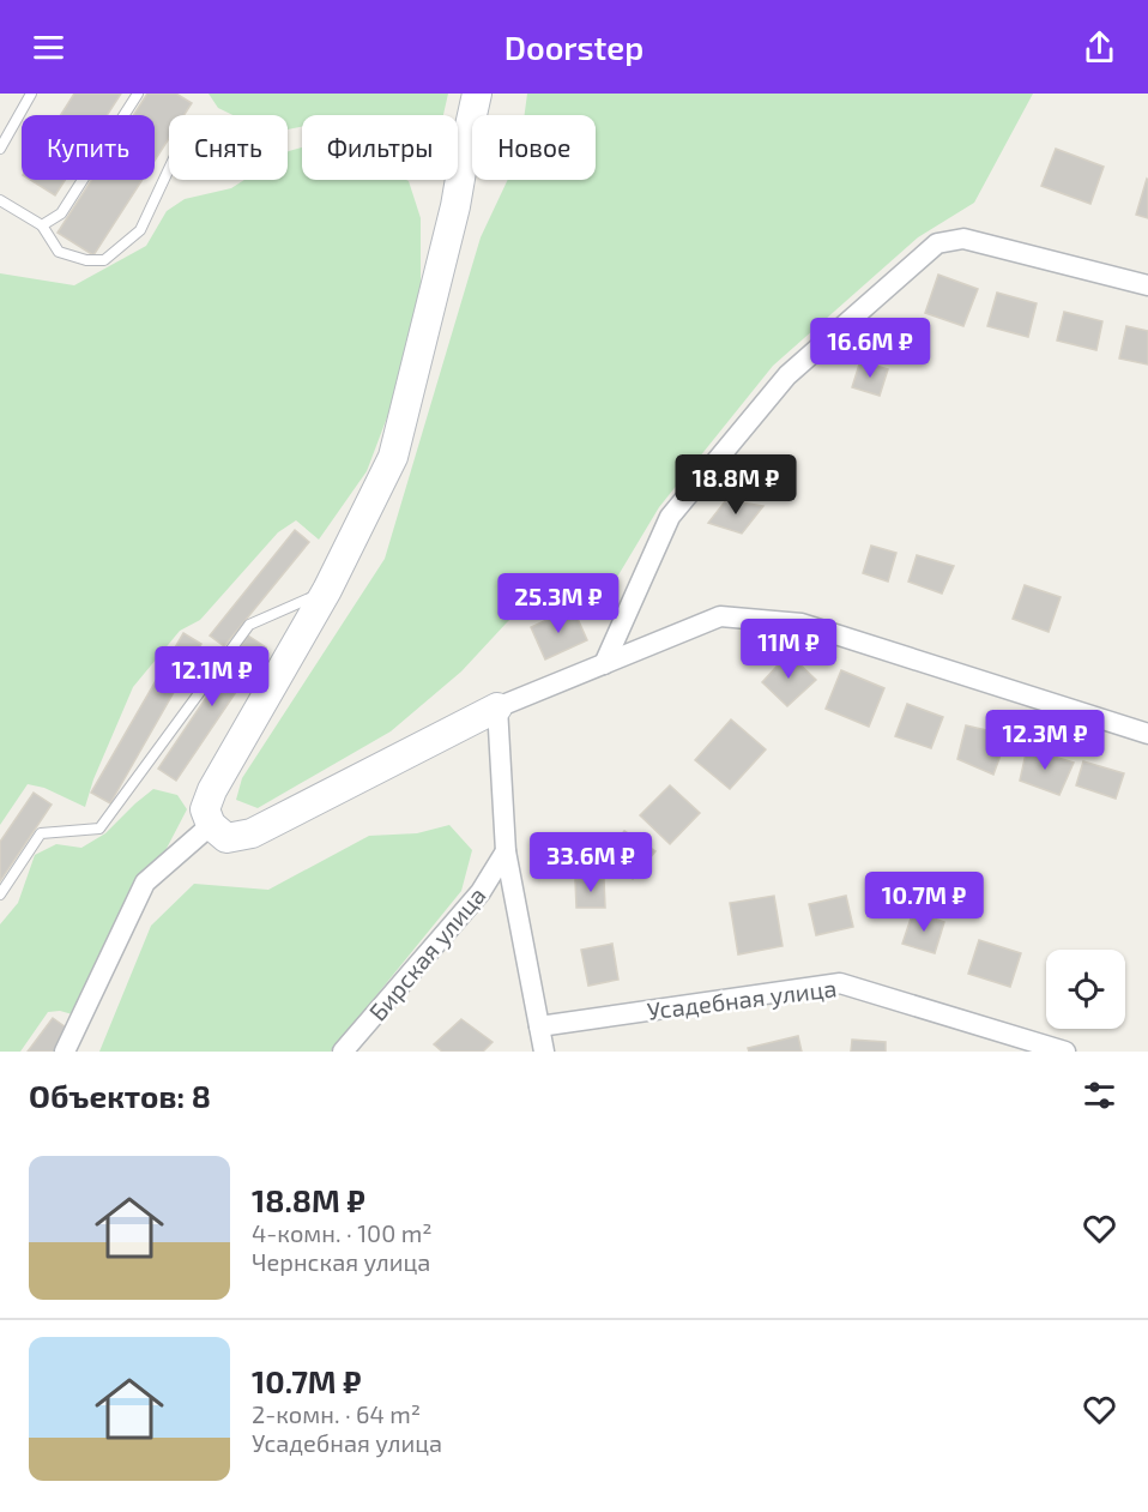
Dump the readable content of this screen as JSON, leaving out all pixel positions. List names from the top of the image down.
{
  "streets": {
    "street": ["Бирская улица", "Усадебная улица"]
  },
  "page": {
    "header": "Doorstep",
    "chip": [
      "Купить",
      "Снять",
      "Фильтры",
      "Новое"
    ],
    "price": [
      "16.6M ₽",
      "18.8M ₽",
      "25.3M ₽",
      "11M ₽",
      "12.1M ₽",
      "12.3M ₽",
      "33.6M ₽",
      "10.7M ₽"
    ],
    "heading": "Объектов: 8",
    "list": [
      {
        "name": "18.8M ₽",
        "note": "4-комн. · 100 m² · Чернская улица"
      },
      {
        "name": "10.7M ₽",
        "note": "2-комн. · 64 m² · Усадебная улица"
      }
    ]
  }
}
